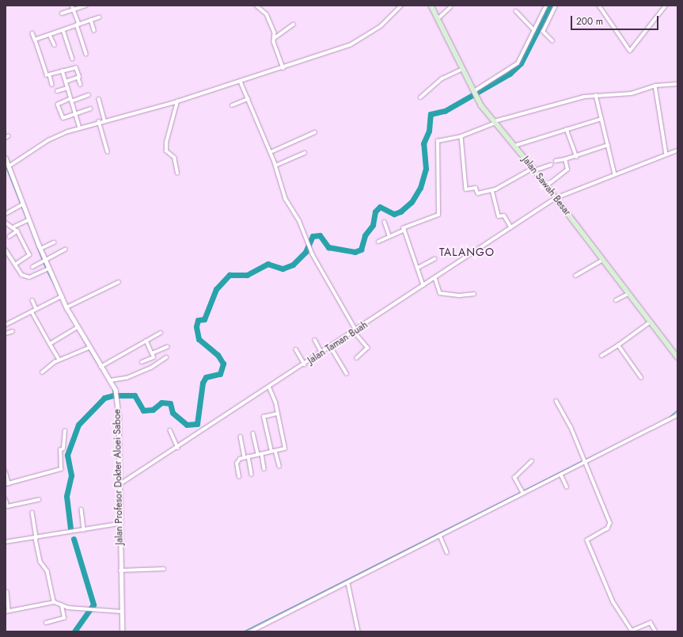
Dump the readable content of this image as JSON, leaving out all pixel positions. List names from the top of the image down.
{
  "streets": {
    "main road": ["Jalan Sawah Besar"],
    "street": ["Jalan Taman Buah", "Jalan Profesor Dokter Aloei Saboe"]
  },
  "crossings": [
    ["Jalan Sawah Besar", "Jalan Taman Buah"],
    ["Jalan Taman Buah", "Jalan Profesor Dokter Aloei Saboe"]
  ],
  "districts": ["TALANGO"],
  "scale_bar": "200 m"
}
